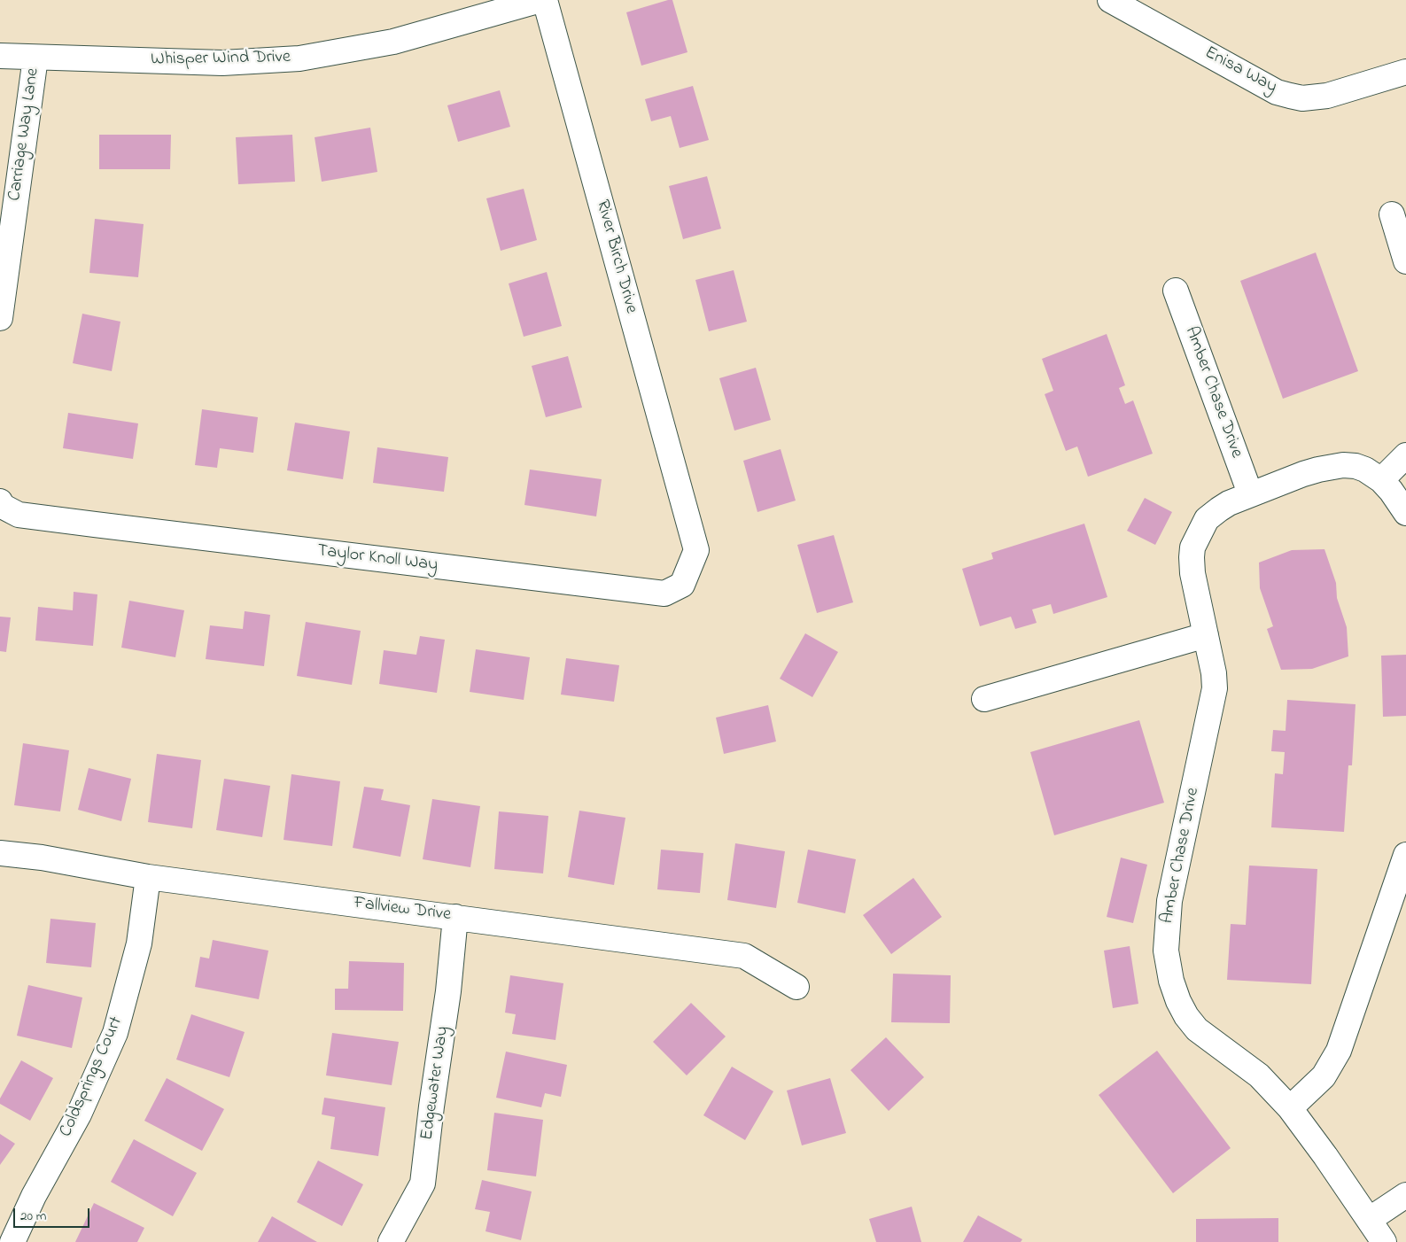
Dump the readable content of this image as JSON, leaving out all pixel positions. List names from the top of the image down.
{
  "streets": {
    "street": [
      "Whisper Wind Drive",
      "Enisa Way",
      "Carriage Way Lane",
      "River Birch Drive",
      "Amber Chase Drive",
      "Taylor Knoll Way",
      "Fallview Drive",
      "Coldsprings Court",
      "Edgewater Way"
    ]
  },
  "crossings": [
    ["Whisper Wind Drive", "Carriage Way Lane"],
    ["River Birch Drive", "Taylor Knoll Way"],
    ["Fallview Drive", "Coldsprings Court"],
    ["Fallview Drive", "Edgewater Way"]
  ],
  "scale_bar": "20 m"
}
